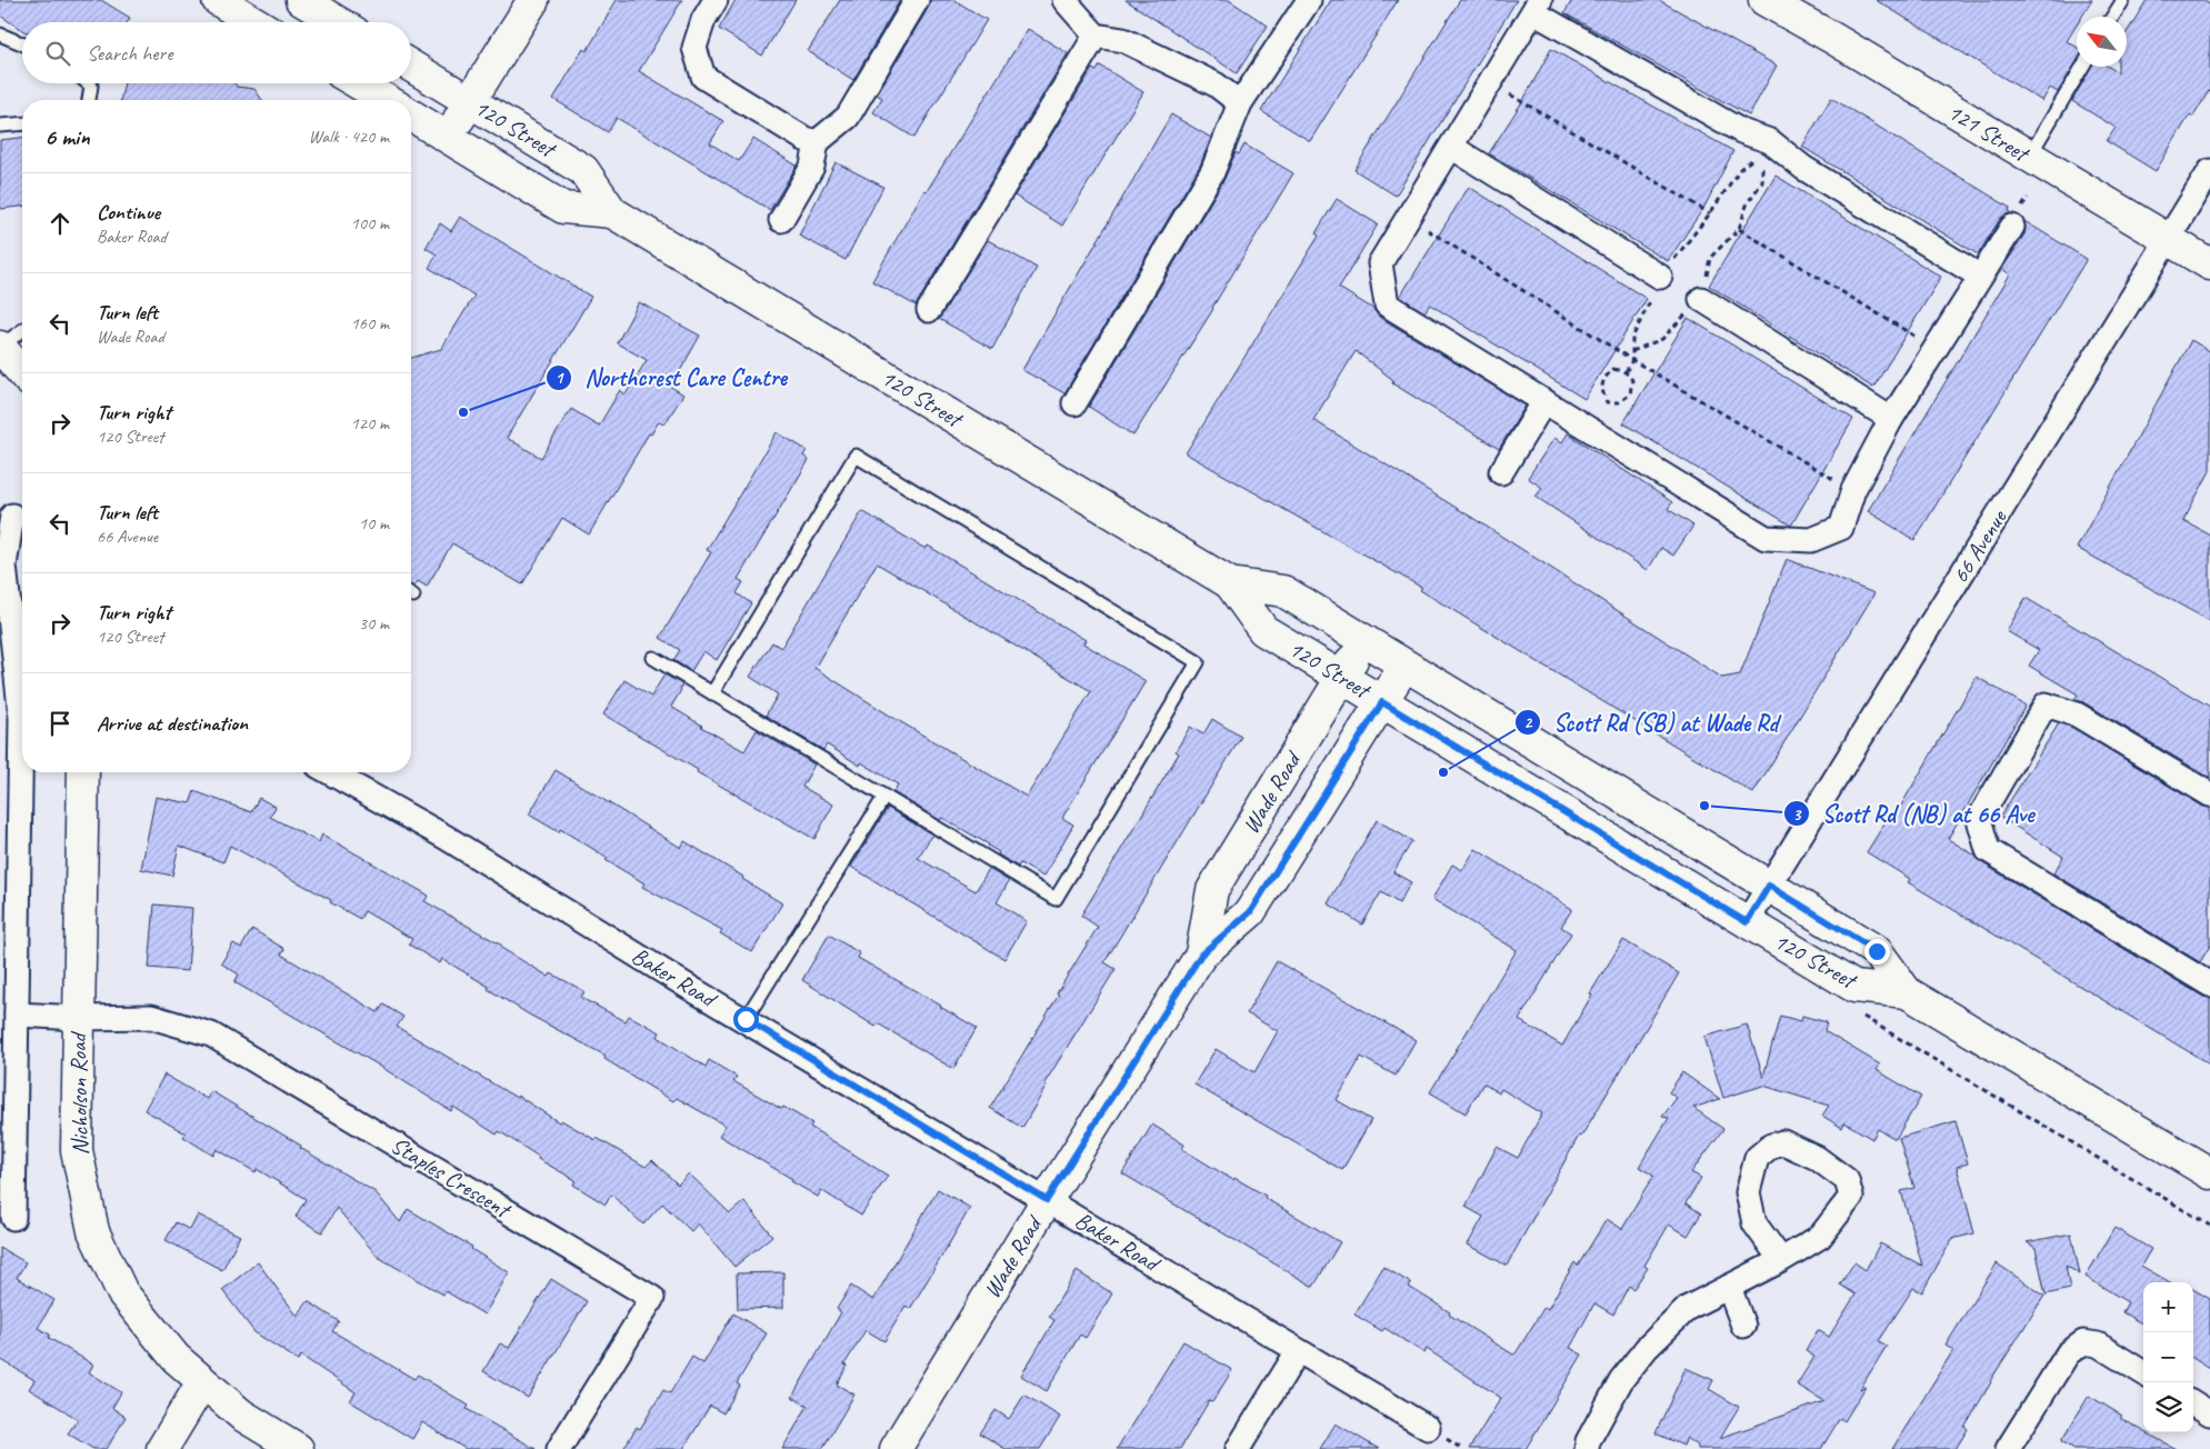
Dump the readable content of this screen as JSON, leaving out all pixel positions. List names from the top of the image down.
{
  "streets": {
    "main road": [
      "120 Street",
      "121 Street",
      "Wade Road",
      "Nicholson Road"
    ],
    "street": ["66 Avenue", "Baker Road", "Staples Crescent"]
  },
  "crossings": [
    ["120 Street", "66 Avenue"],
    ["120 Street", "Wade Road"],
    ["121 Street", "66 Avenue"],
    ["Wade Road", "Baker Road"],
    ["Nicholson Road", "Staples Crescent"]
  ],
  "places": ["Northcrest Care Centre", "Scott Rd (SB) at Wade Rd", "Scott Rd (NB) at 66 Ave"],
  "north": "top left",
  "page": {
    "search": "Search here",
    "heading": ["6 min", "Walk · 420 m"],
    "list": [
      ["Continue", "Baker Road", "100 m"],
      ["Turn left", "Wade Road", "160 m"],
      ["Turn right", "120 Street", "120 m"],
      ["Turn left", "66 Avenue", "10 m"],
      ["Turn right", "120 Street", "30 m"],
      "Arrive at destination"
    ],
    "map_buttons": ["+", "−"]
  }
}
